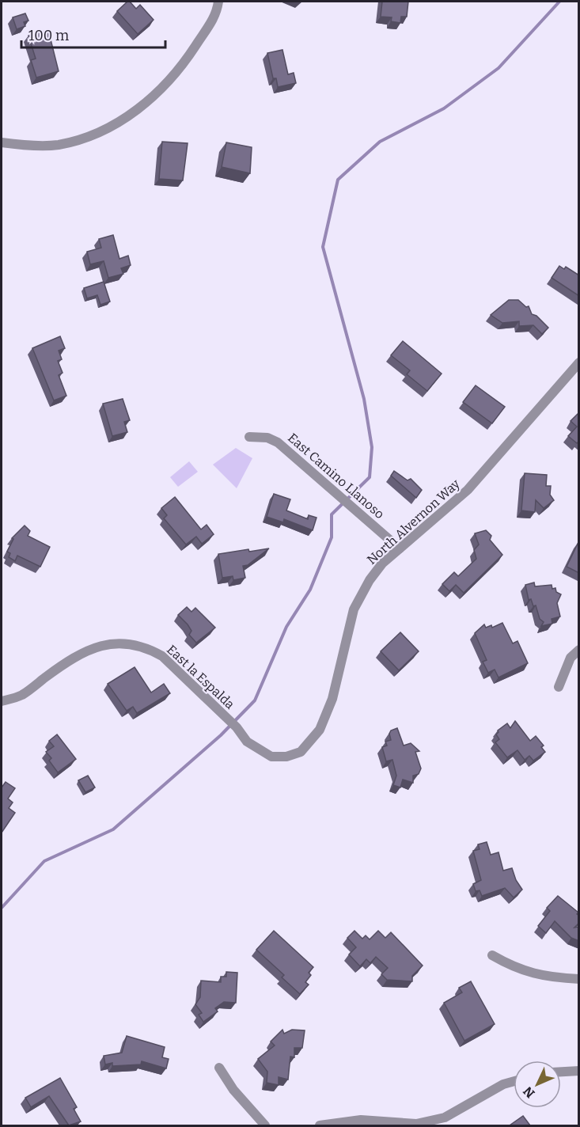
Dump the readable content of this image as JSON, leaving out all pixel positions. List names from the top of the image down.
{
  "streets": {
    "street": ["East Camino Llanoso", "North Alvernon Way", "East la Espalda"]
  },
  "crossings": [
    ["East Camino Llanoso", "North Alvernon Way"],
    ["North Alvernon Way", "East la Espalda"]
  ],
  "scale_bar": "100 m",
  "north": "bottom left"
}
